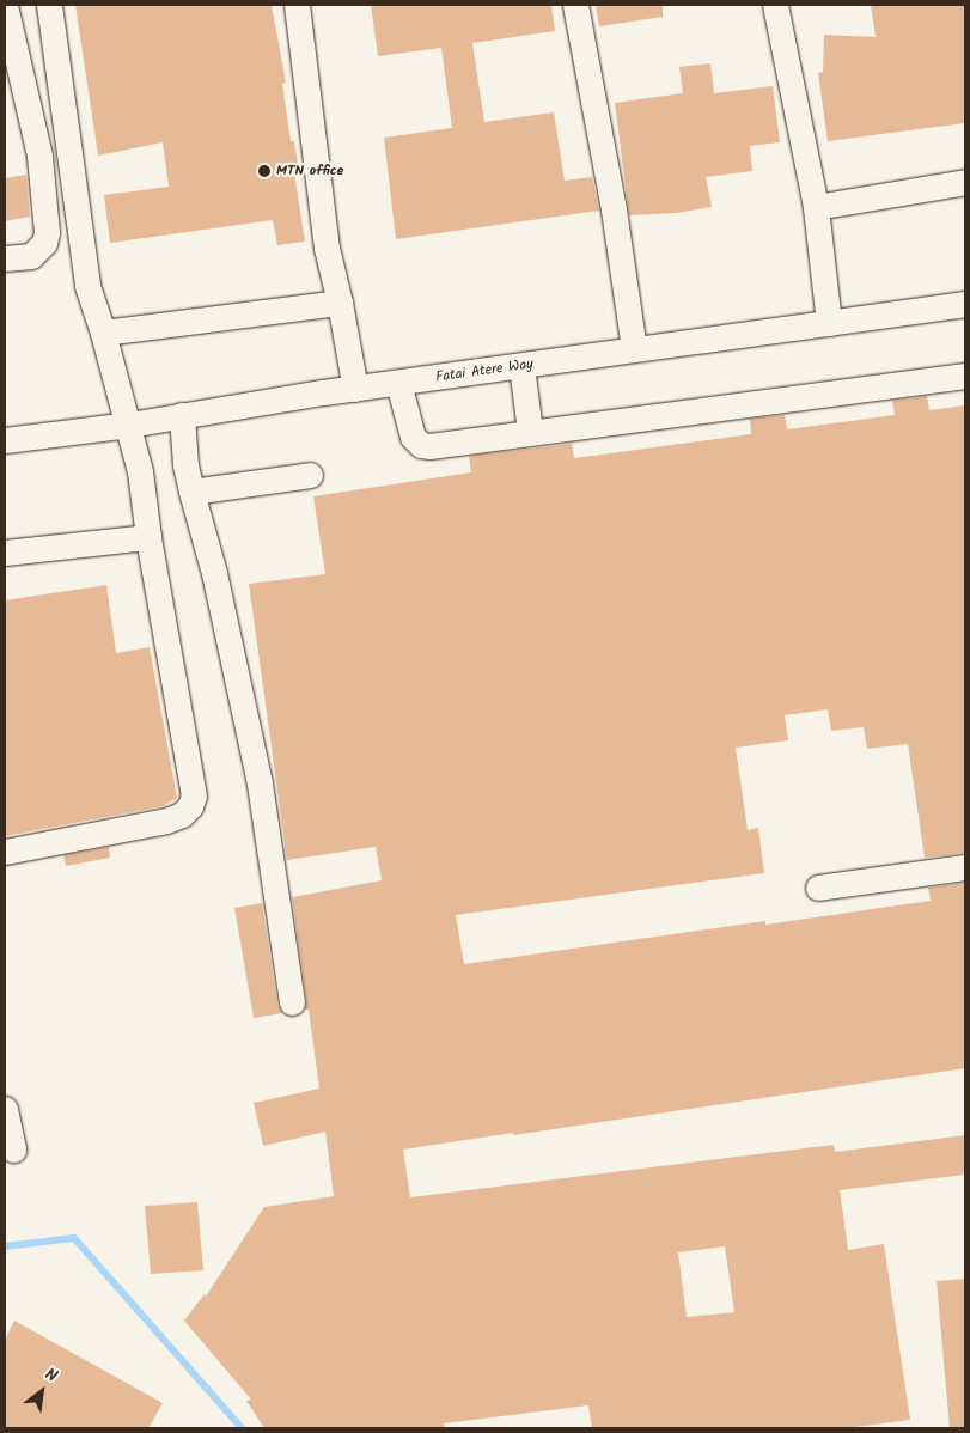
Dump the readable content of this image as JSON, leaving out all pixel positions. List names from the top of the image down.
{
  "streets": {
    "street": ["Fatai Atere Way"]
  },
  "places": ["MTN office"],
  "north": "top right"
}
